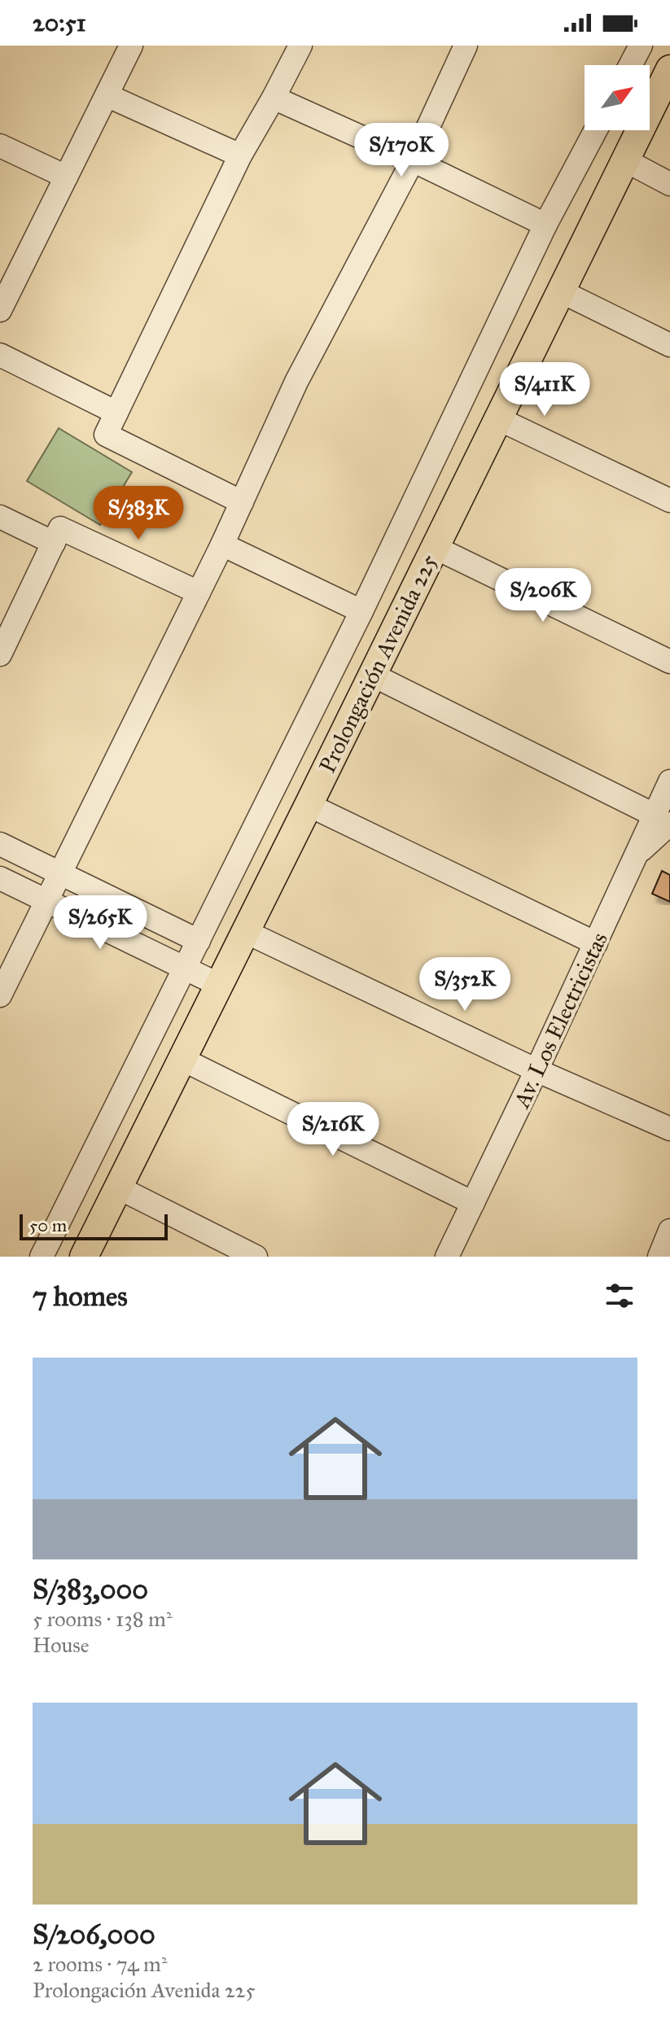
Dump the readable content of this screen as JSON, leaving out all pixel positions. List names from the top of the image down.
{
  "streets": {
    "main road": ["Prolongación Avenida 225"],
    "street": ["Av. Los Electricistas"]
  },
  "scale_bar": "50 m",
  "north": "top right",
  "page": {
    "status": "20:51",
    "price": [
      "S/170K",
      "S/411K",
      "S/383K",
      "S/206K",
      "S/265K",
      "S/352K",
      "S/216K"
    ],
    "scale": "50 m",
    "heading": "7 homes",
    "list": [
      {
        "name": "S/383,000",
        "note": "5 rooms · 138 m² · House"
      },
      {
        "name": "S/206,000",
        "note": "2 rooms · 74 m² · Prolongación Avenida 225"
      }
    ]
  }
}
